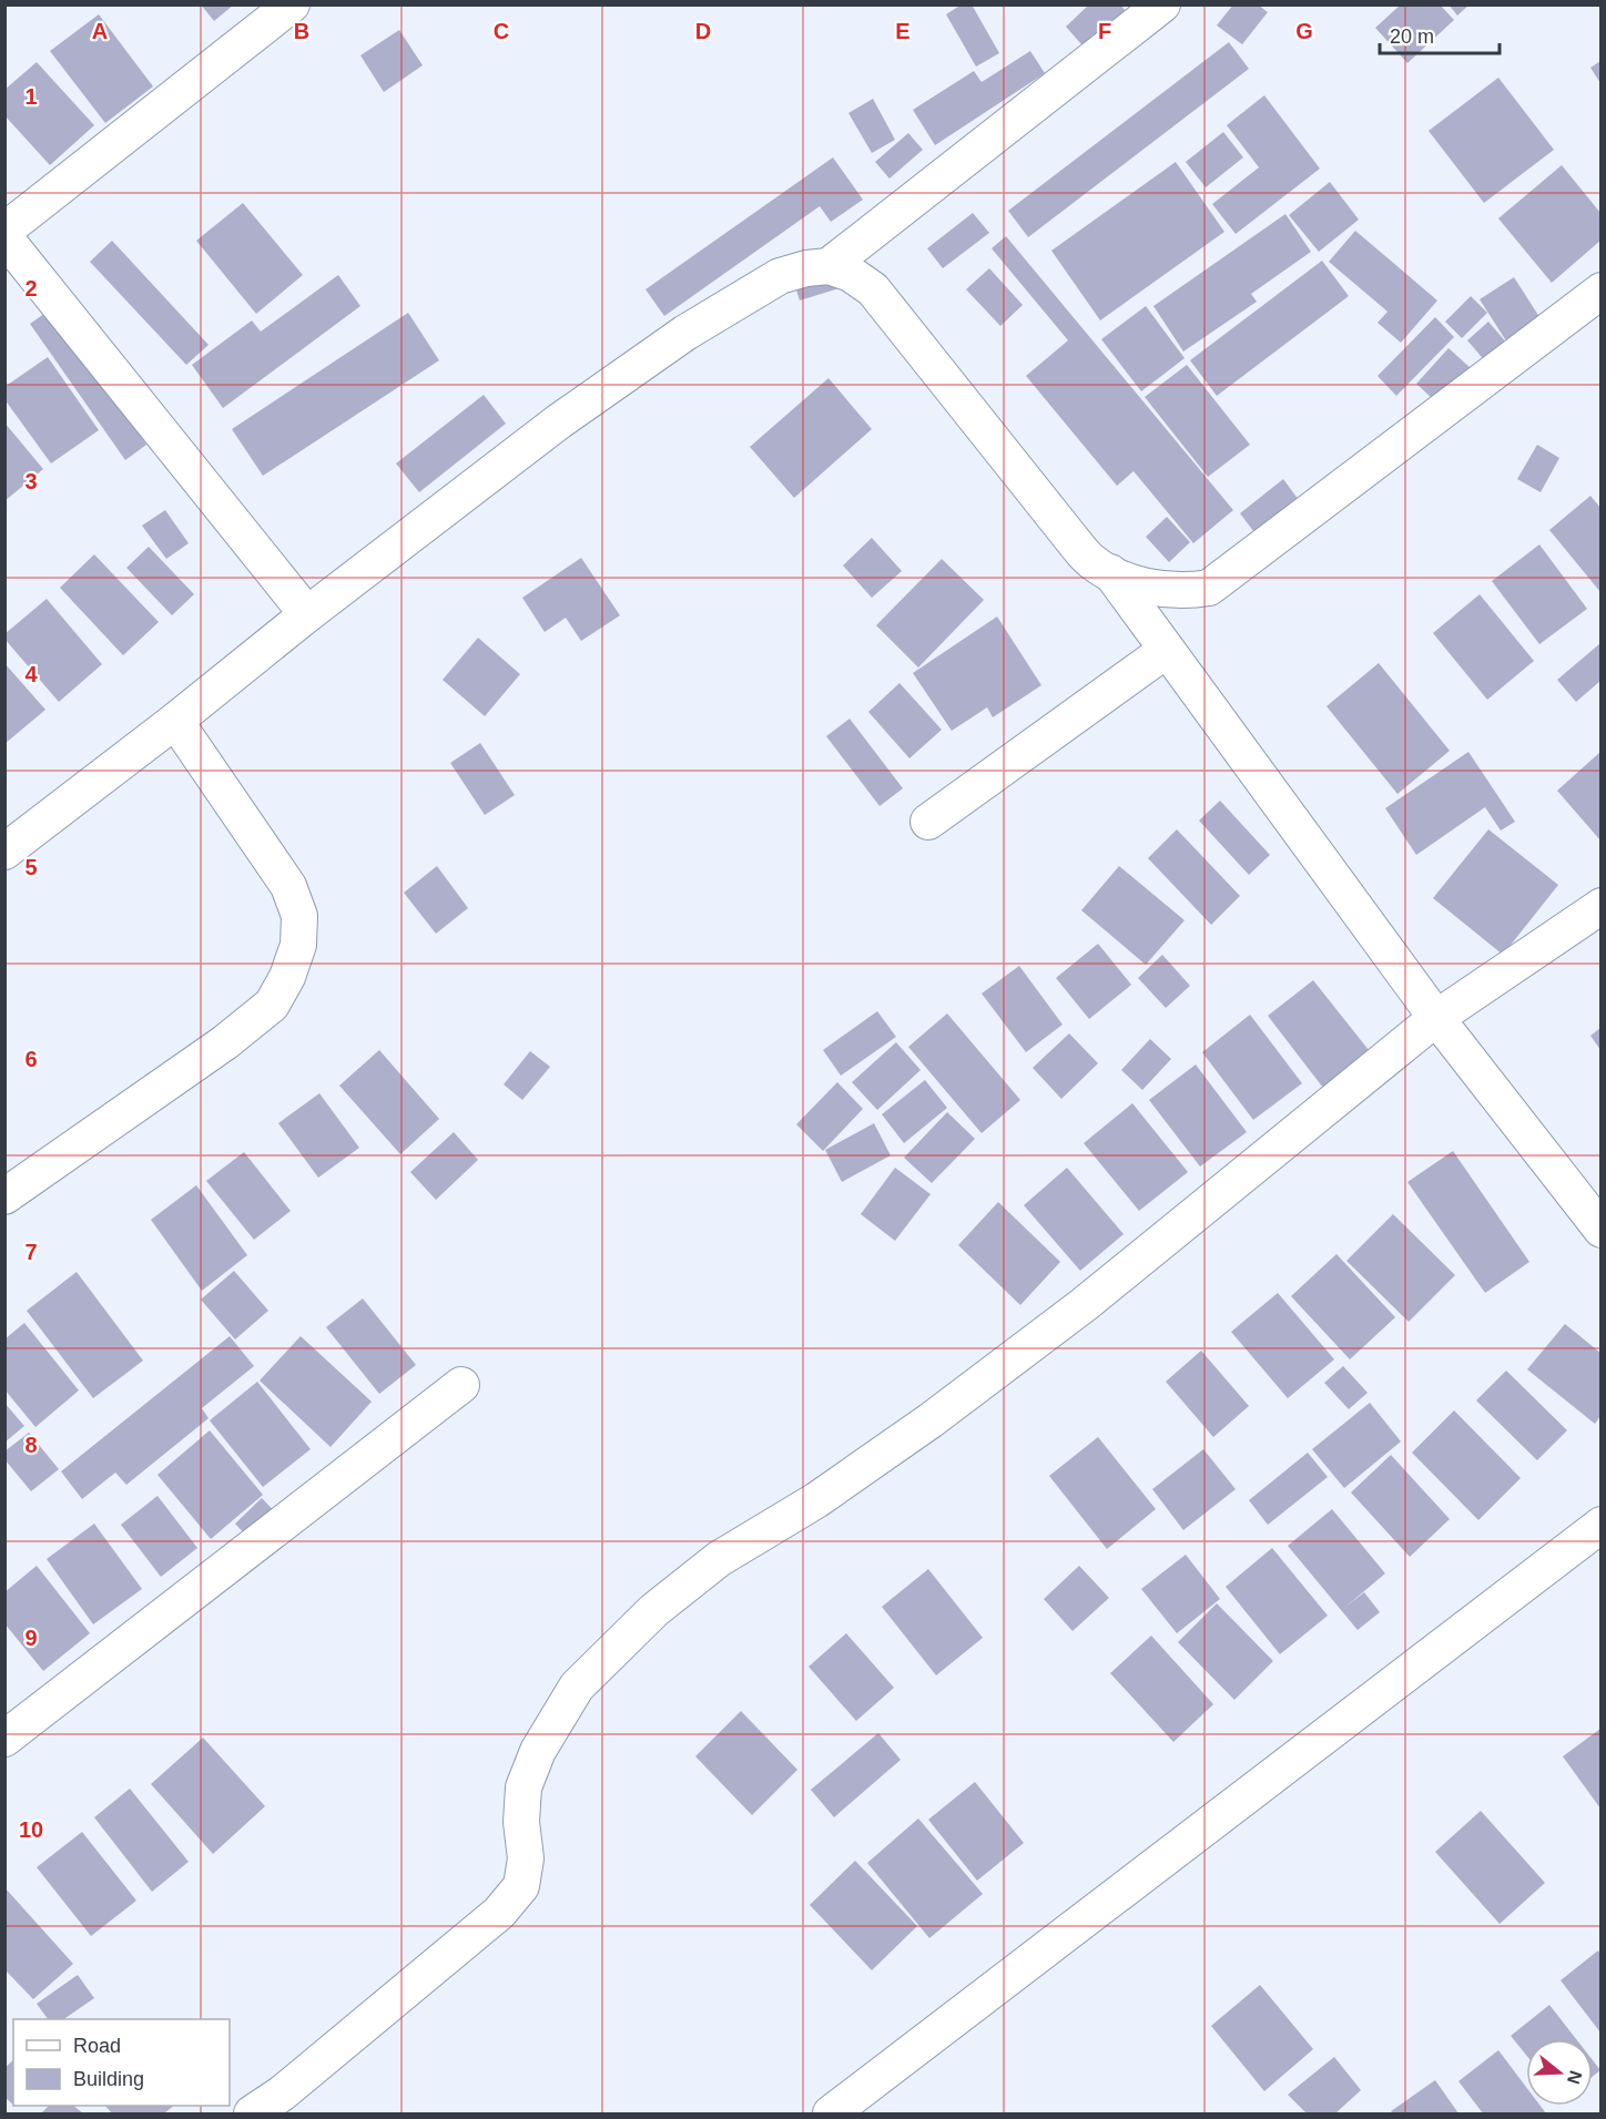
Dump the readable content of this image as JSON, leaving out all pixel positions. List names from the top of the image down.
{
  "legend": ["Road", "Building"],
  "scale_bar": "20 m",
  "north": "right",
  "grid": {
    "columns": [
      "A",
      "B",
      "C",
      "D",
      "E",
      "F",
      "G"
    ],
    "rows": [
      "1",
      "2",
      "3",
      "4",
      "5",
      "6",
      "7",
      "8",
      "9",
      "10"
    ]
  }
}
